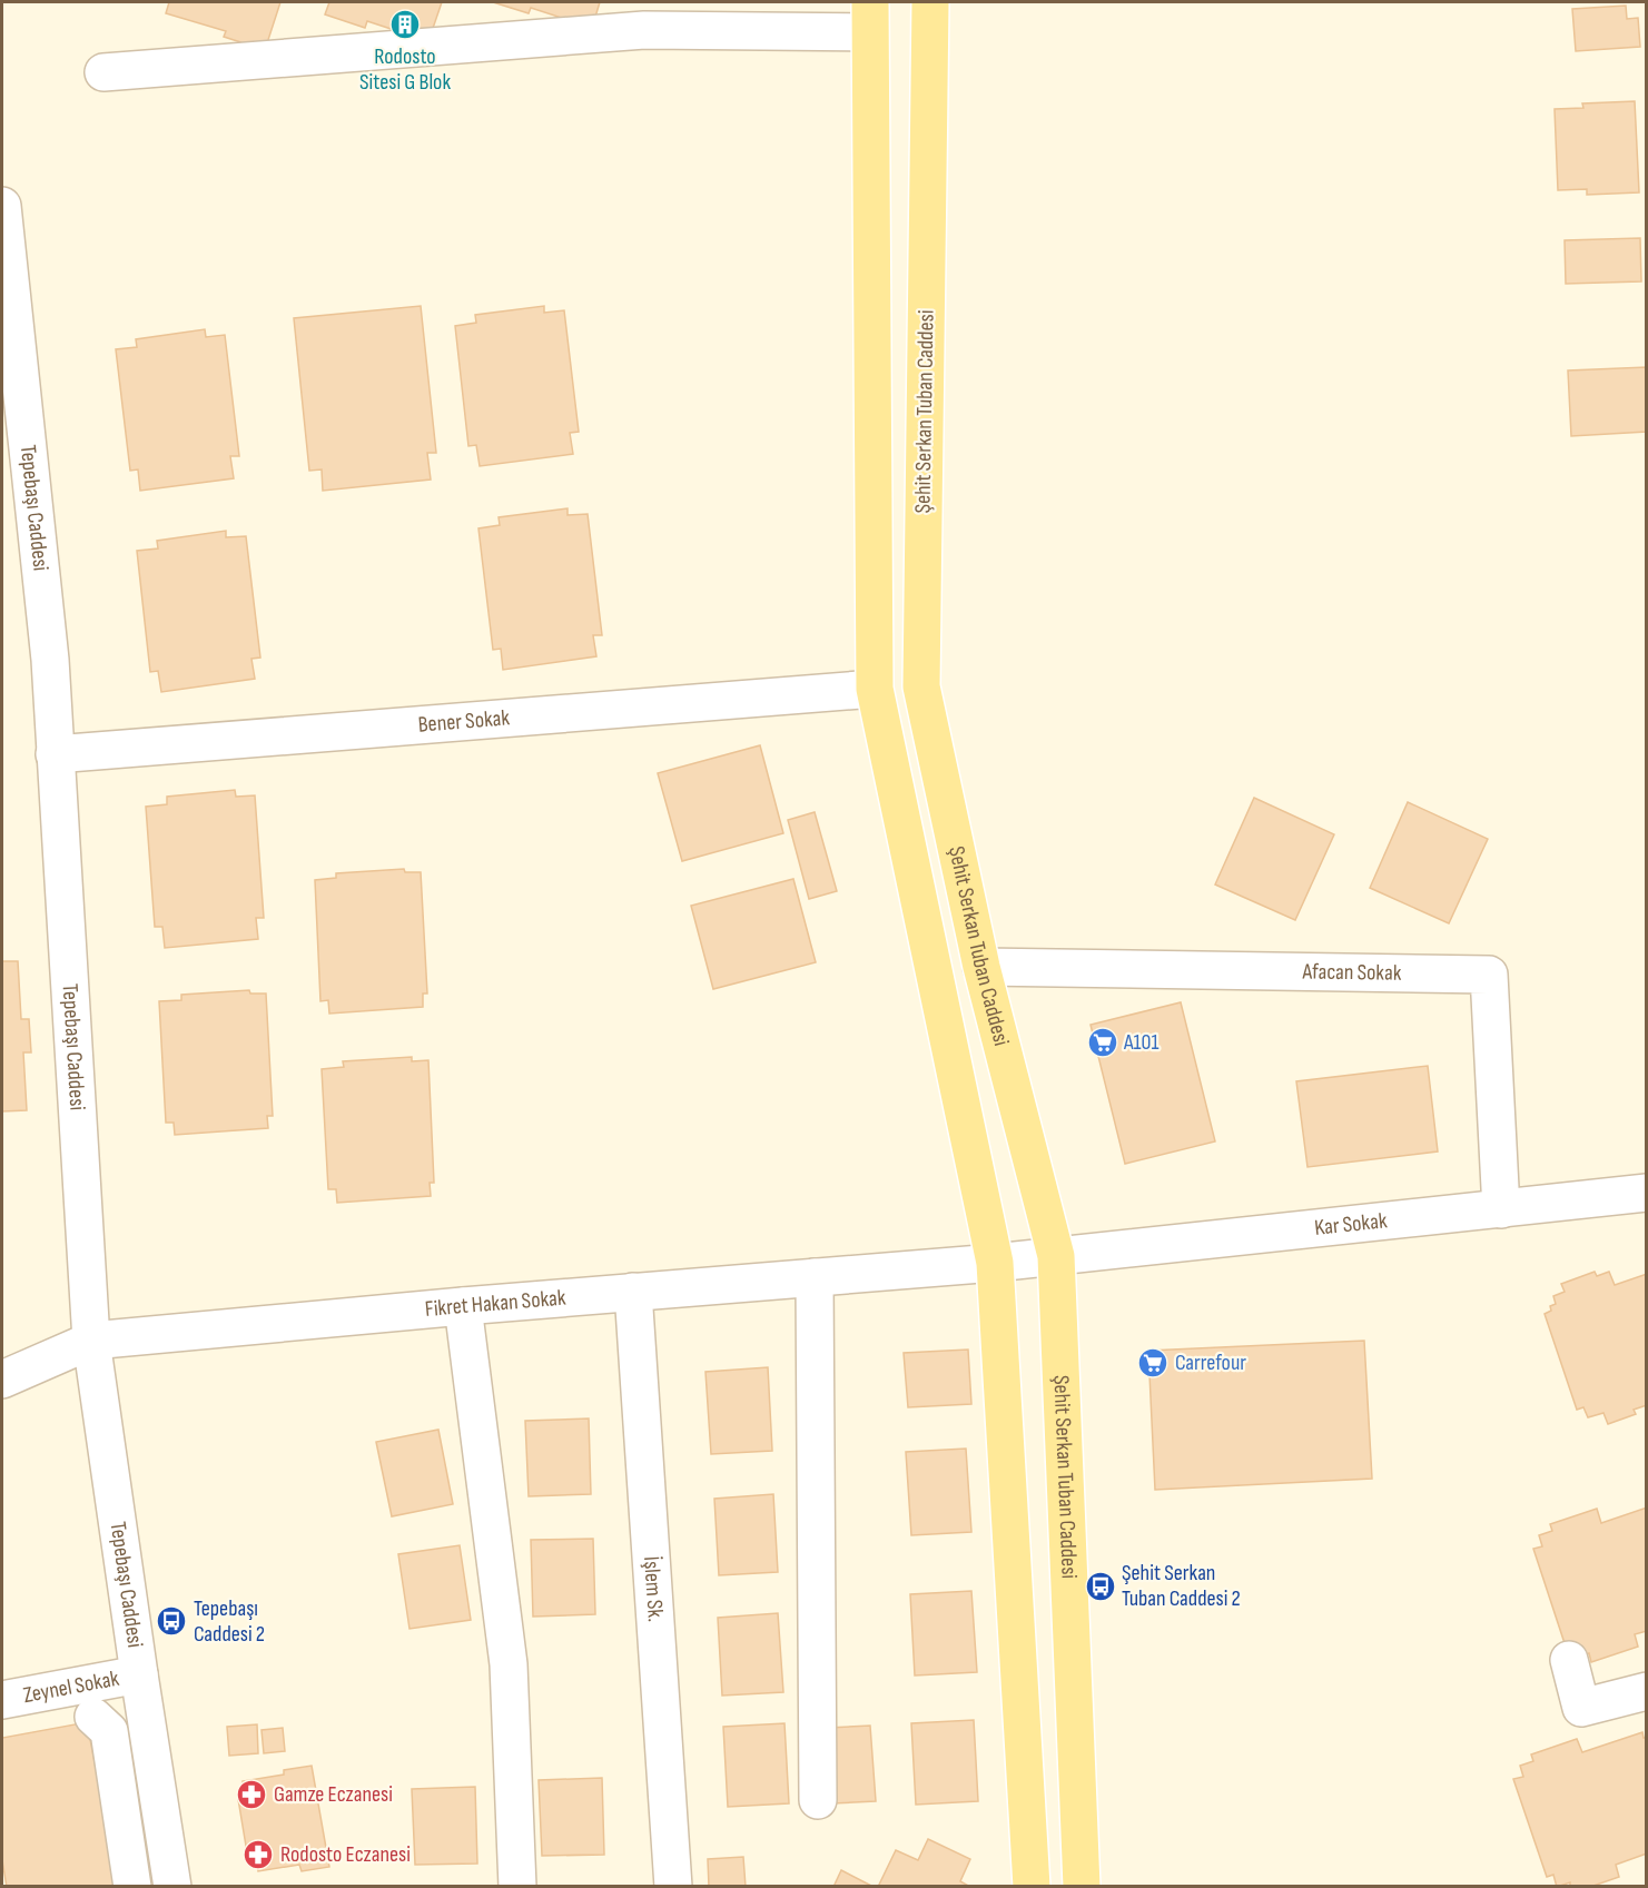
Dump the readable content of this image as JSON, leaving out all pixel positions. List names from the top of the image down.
{
  "streets": {
    "main road": ["Şehit Serkan Tuban Caddesi"],
    "street": [
      "Tepebaşı Caddesi",
      "Bener Sokak",
      "Afacan Sokak",
      "Kar Sokak",
      "Fikret Hakan Sokak",
      "İşlem Sk.",
      "Zeynel Sokak"
    ]
  },
  "crossings": [
    ["Şehit Serkan Tuban Caddesi", "Afacan Sokak"],
    ["Şehit Serkan Tuban Caddesi", "Kar Sokak"],
    ["Tepebaşı Caddesi", "Bener Sokak"],
    ["Tepebaşı Caddesi", "Fikret Hakan Sokak"],
    ["Tepebaşı Caddesi", "Zeynel Sokak"],
    ["Afacan Sokak", "Kar Sokak"],
    ["Kar Sokak", "Fikret Hakan Sokak"],
    ["Fikret Hakan Sokak", "İşlem Sk."]
  ],
  "places": {
    "building": ["Rodosto Sitesi G Blok"],
    "supermarket": ["A101", "Carrefour"],
    "bus stop": ["Şehit Serkan Tuban Caddesi 2", "Tepebaşı Caddesi 2"],
    "pharmacy": ["Gamze Eczanesi", "Rodosto Eczanesi"]
  }
}
